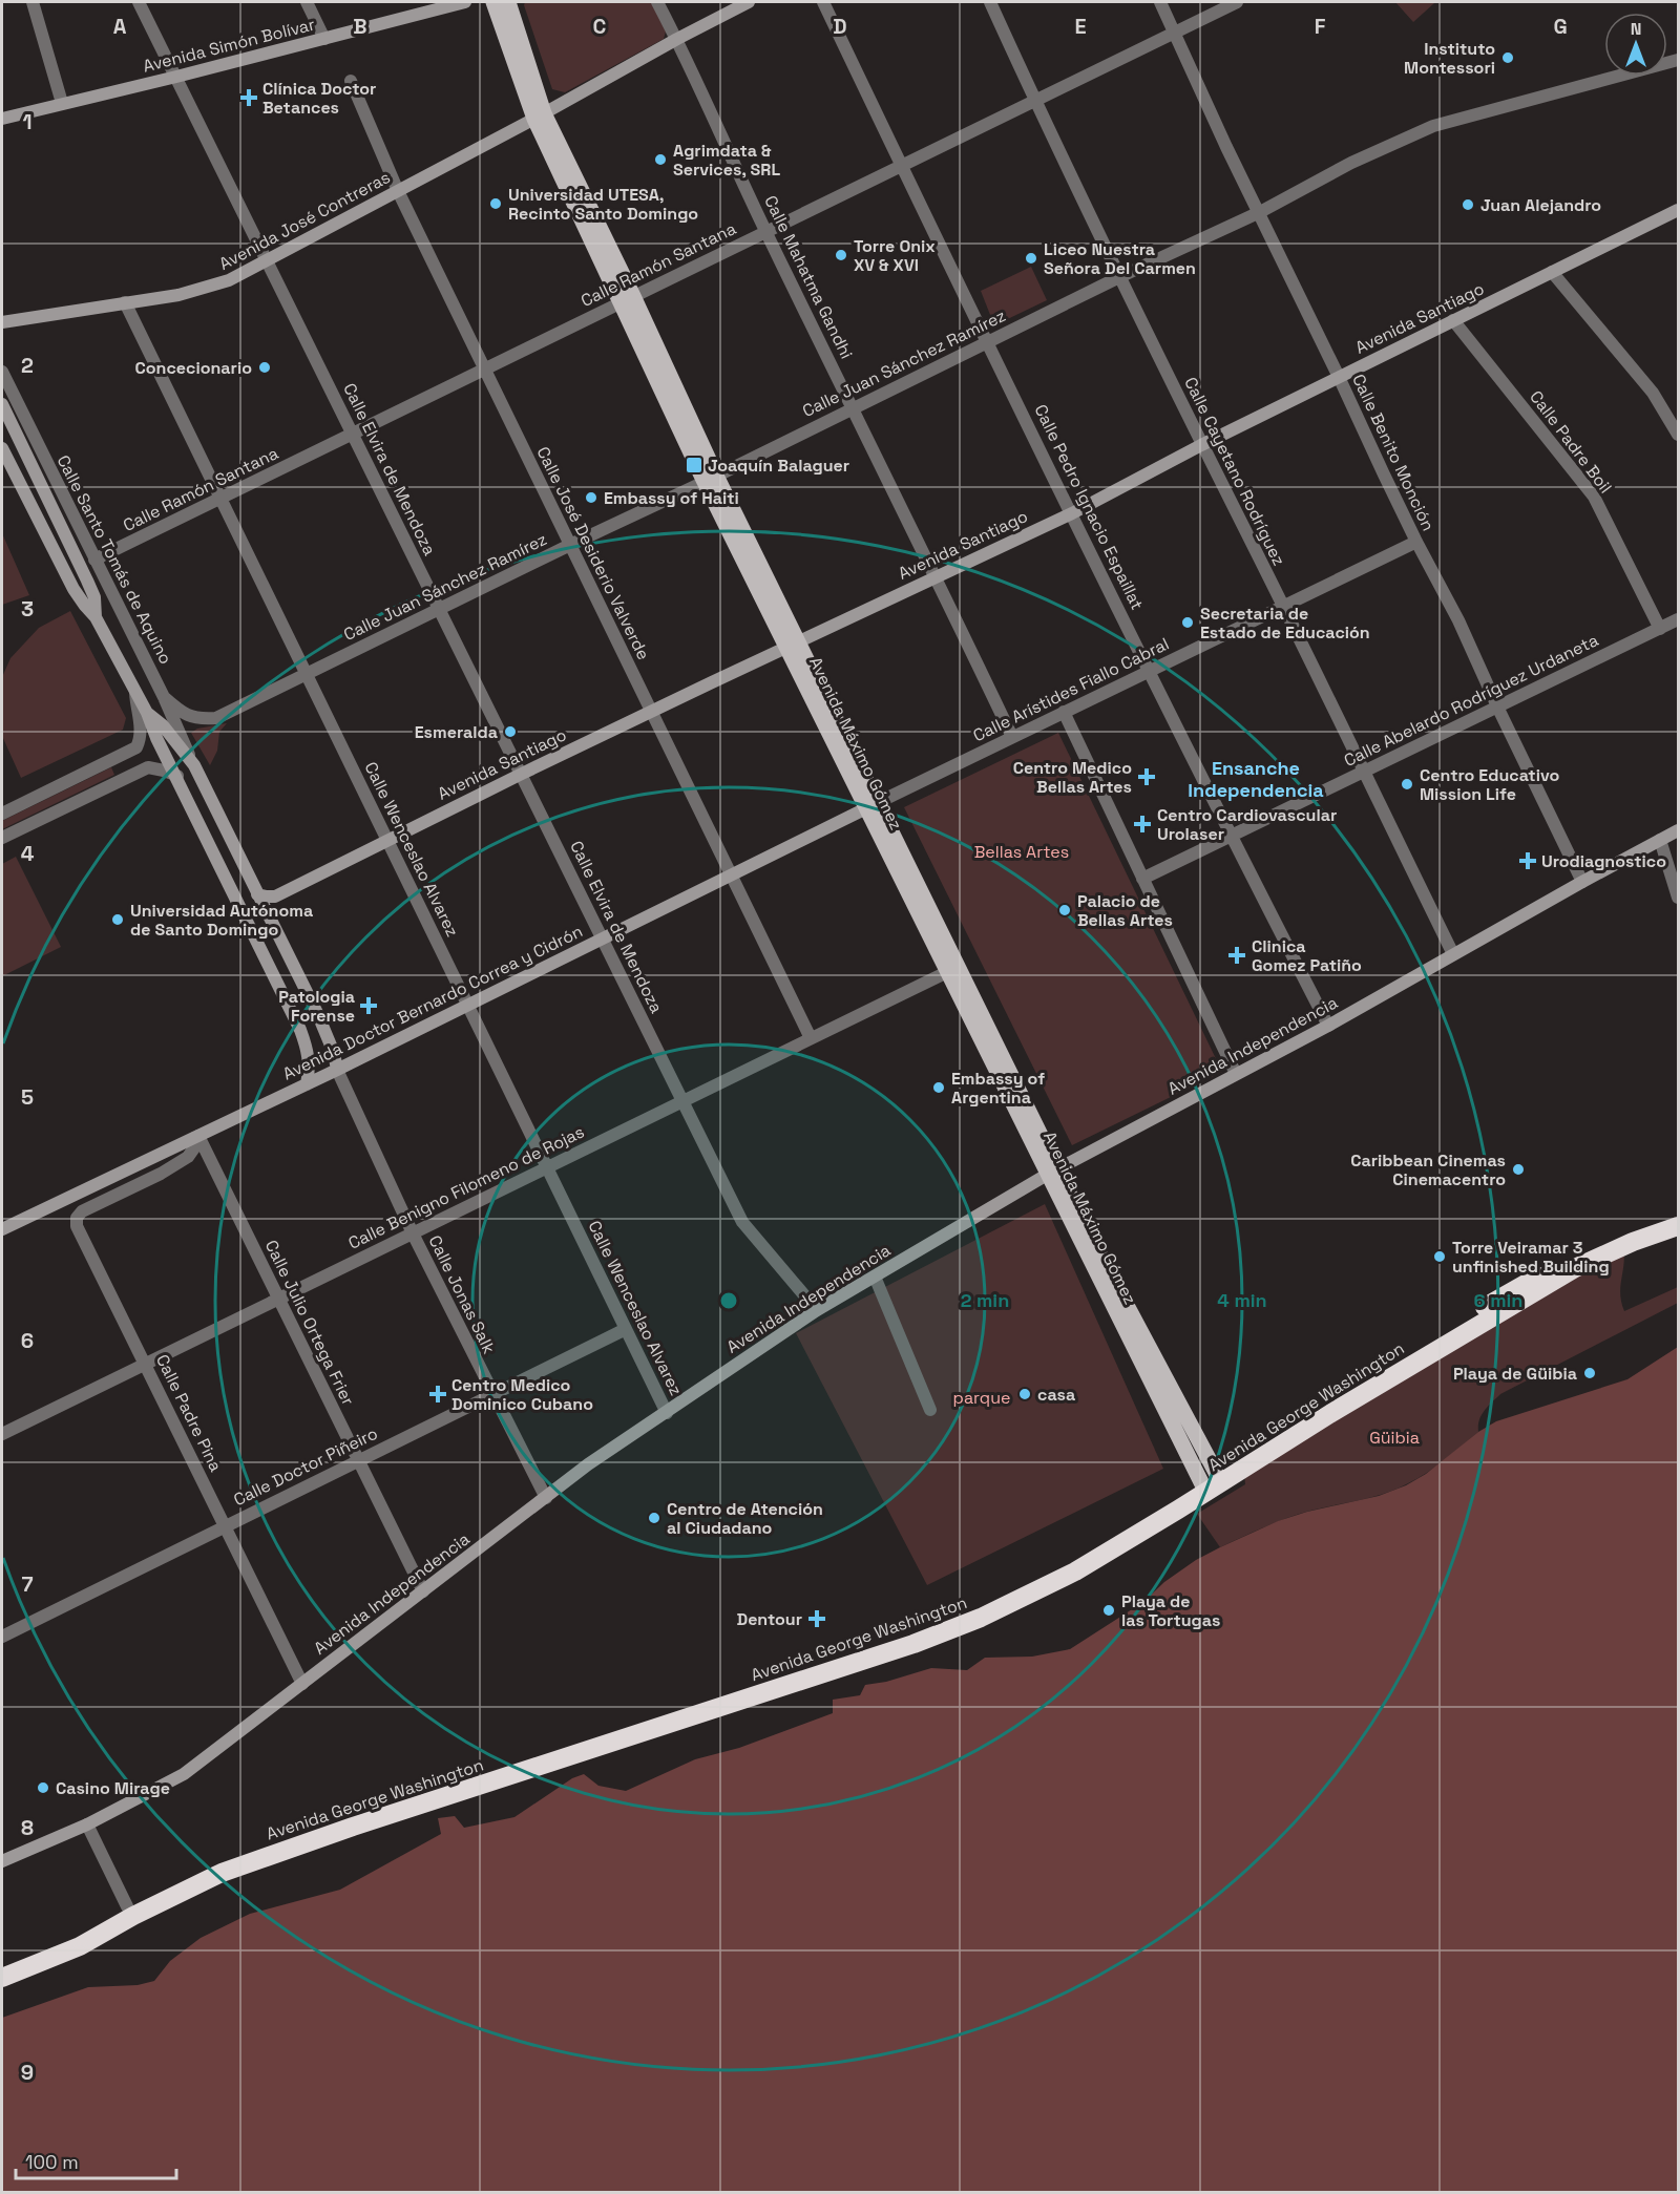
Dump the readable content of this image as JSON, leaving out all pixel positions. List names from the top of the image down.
{
  "streets": {
    "highway": ["Avenida George Washington"],
    "main road": [
      "Avenida Simón Bolívar",
      "Avenida José Contreras",
      "Avenida Santiago",
      "Calle Santo Tomás de Aquino",
      "Avenida Máximo Gómez",
      "Avenida Doctor Bernardo Correa y Cidrón",
      "Avenida Independencia"
    ],
    "street": [
      "Calle Ramón Santana",
      "Calle Mahatma Gandhi",
      "Calle Juan Sánchez Ramírez",
      "Calle Padre Boil",
      "Calle Benito Monción",
      "Calle Elvira de Mendoza",
      "Calle Cayetano Rodríguez",
      "Calle Pedro Ignacio Espaillat",
      "Calle José Desiderio Valverde",
      "Calle Arístides Fiallo Cabral",
      "Calle Abelardo Rodríguez Urdaneta",
      "Calle Wenceslao Alvarez",
      "Calle Benigno Filomeno de Rojas",
      "Calle Jonas Salk",
      "Calle Julio Ortega Frier",
      "Calle Padre Pina",
      "Calle Doctor Piñeiro"
    ]
  },
  "crossings": [
    ["Avenida Simón Bolívar", "Calle Elvira de Mendoza"],
    ["Avenida José Contreras", "Calle Mahatma Gandhi"],
    ["Avenida José Contreras", "Calle Elvira de Mendoza"],
    ["Avenida José Contreras", "Calle José Desiderio Valverde"],
    ["Avenida José Contreras", "Avenida Máximo Gómez"],
    ["Avenida José Contreras", "Calle Wenceslao Alvarez"],
    ["Calle Ramón Santana", "Calle Mahatma Gandhi"],
    ["Calle Ramón Santana", "Calle Benito Monción"],
    ["Calle Ramón Santana", "Calle Elvira de Mendoza"],
    ["Calle Ramón Santana", "Calle Cayetano Rodríguez"],
    ["Calle Ramón Santana", "Calle Pedro Ignacio Espaillat"],
    ["Calle Ramón Santana", "Calle José Desiderio Valverde"],
    ["Calle Ramón Santana", "Calle Santo Tomás de Aquino"],
    ["Calle Ramón Santana", "Avenida Máximo Gómez"],
    ["Calle Ramón Santana", "Calle Wenceslao Alvarez"],
    ["Calle Mahatma Gandhi", "Avenida Santiago"],
    ["Calle Mahatma Gandhi", "Calle Juan Sánchez Ramírez"],
    ["Calle Mahatma Gandhi", "Calle Arístides Fiallo Cabral"],
    ["Avenida Santiago", "Calle Padre Boil"],
    ["Avenida Santiago", "Calle Benito Monción"],
    ["Avenida Santiago", "Calle Elvira de Mendoza"],
    ["Avenida Santiago", "Calle Cayetano Rodríguez"],
    ["Avenida Santiago", "Calle Pedro Ignacio Espaillat"],
    ["Avenida Santiago", "Calle José Desiderio Valverde"],
    ["Avenida Santiago", "Calle Santo Tomás de Aquino"],
    ["Avenida Santiago", "Avenida Máximo Gómez"],
    ["Avenida Santiago", "Calle Wenceslao Alvarez"],
    ["Calle Juan Sánchez Ramírez", "Calle Benito Monción"],
    ["Calle Juan Sánchez Ramírez", "Calle Elvira de Mendoza"],
    ["Calle Juan Sánchez Ramírez", "Calle Cayetano Rodríguez"],
    ["Calle Juan Sánchez Ramírez", "Calle Pedro Ignacio Espaillat"],
    ["Calle Juan Sánchez Ramírez", "Calle José Desiderio Valverde"],
    ["Calle Juan Sánchez Ramírez", "Calle Santo Tomás de Aquino"],
    ["Calle Juan Sánchez Ramírez", "Avenida Máximo Gómez"],
    ["Calle Juan Sánchez Ramírez", "Calle Wenceslao Alvarez"],
    ["Calle Padre Boil", "Calle Abelardo Rodríguez Urdaneta"],
    ["Calle Benito Monción", "Calle Arístides Fiallo Cabral"],
    ["Calle Benito Monción", "Calle Abelardo Rodríguez Urdaneta"],
    ["Calle Benito Monción", "Avenida Independencia"],
    ["Calle Elvira de Mendoza", "Avenida Doctor Bernardo Correa y Cidrón"],
    ["Calle Elvira de Mendoza", "Avenida Independencia"],
    ["Calle Elvira de Mendoza", "Calle Benigno Filomeno de Rojas"],
    ["Calle Cayetano Rodríguez", "Calle Arístides Fiallo Cabral"],
    ["Calle Cayetano Rodríguez", "Calle Abelardo Rodríguez Urdaneta"],
    ["Calle Cayetano Rodríguez", "Avenida Independencia"],
    ["Calle Pedro Ignacio Espaillat", "Calle Arístides Fiallo Cabral"],
    ["Calle Pedro Ignacio Espaillat", "Calle Abelardo Rodríguez Urdaneta"],
    ["Calle Pedro Ignacio Espaillat", "Avenida Independencia"],
    ["Calle José Desiderio Valverde", "Avenida Doctor Bernardo Correa y Cidrón"],
    ["Calle José Desiderio Valverde", "Calle Benigno Filomeno de Rojas"],
    ["Calle Santo Tomás de Aquino", "Avenida Doctor Bernardo Correa y Cidrón"],
    ["Calle Santo Tomás de Aquino", "Calle Jonas Salk"],
    ["Calle Arístides Fiallo Cabral", "Avenida Máximo Gómez"],
    ["Calle Arístides Fiallo Cabral", "Avenida Doctor Bernardo Correa y Cidrón"],
    ["Avenida Máximo Gómez", "Avenida Doctor Bernardo Correa y Cidrón"],
    ["Avenida Máximo Gómez", "Avenida Independencia"],
    ["Avenida Máximo Gómez", "Calle Benigno Filomeno de Rojas"],
    ["Avenida Máximo Gómez", "Avenida George Washington"],
    ["Calle Wenceslao Alvarez", "Avenida Doctor Bernardo Correa y Cidrón"],
    ["Calle Wenceslao Alvarez", "Avenida Independencia"],
    ["Calle Wenceslao Alvarez", "Calle Benigno Filomeno de Rojas"],
    ["Calle Wenceslao Alvarez", "Calle Doctor Piñeiro"],
    ["Avenida Doctor Bernardo Correa y Cidrón", "Calle Jonas Salk"],
    ["Avenida Doctor Bernardo Correa y Cidrón", "Calle Julio Ortega Frier"],
    ["Avenida Doctor Bernardo Correa y Cidrón", "Calle Padre Pina"],
    ["Avenida Independencia", "Calle Jonas Salk"],
    ["Avenida Independencia", "Calle Julio Ortega Frier"],
    ["Avenida Independencia", "Calle Padre Pina"],
    ["Calle Benigno Filomeno de Rojas", "Calle Jonas Salk"],
    ["Calle Benigno Filomeno de Rojas", "Calle Julio Ortega Frier"],
    ["Calle Benigno Filomeno de Rojas", "Calle Padre Pina"],
    ["Calle Jonas Salk", "Calle Doctor Piñeiro"],
    ["Calle Julio Ortega Frier", "Calle Padre Pina"],
    ["Calle Julio Ortega Frier", "Calle Doctor Piñeiro"],
    ["Calle Padre Pina", "Calle Doctor Piñeiro"]
  ],
  "districts": ["Ensanche Independencia"],
  "parks": ["Bellas Artes", "parque", "Güibia"],
  "places": {
    "other": [
      "Instituto Montessori",
      "Agrimdata & Services, SRL",
      "Universidad UTESA, Recinto Santo Domingo",
      "Juan Alejandro",
      "Torre Onix XV & XVI",
      "Liceo Nuestra Señora Del Carmen",
      "Concecionario",
      "Embassy of Haiti",
      "Secretaria de Estado de Educación",
      "Esmeralda",
      "Centro Educativo Mission Life",
      "Palacio de Bellas Artes",
      "Universidad Autónoma de Santo Domingo",
      "Embassy of Argentina",
      "Caribbean Cinemas Cinemacentro",
      "Torre Veiramar 3 unfinished Building",
      "Playa de Güibia",
      "casa",
      "Centro de Atención al Ciudadano",
      "Playa de las Tortugas",
      "Casino Mirage"
    ],
    "health": [
      "Clínica Doctor Betances",
      "Centro Medico Bellas Artes",
      "Centro Cardiovascular Urolaser",
      "Urodiagnostico",
      "Clinica Gomez Patiño",
      "Patologia Forense",
      "Centro Medico Dominico Cubano",
      "Dentour"
    ],
    "transit": ["Joaquín Balaguer"]
  },
  "scale_bar": "100 m",
  "north": "top",
  "grid": {
    "columns": [
      "A",
      "B",
      "C",
      "D",
      "E",
      "F",
      "G"
    ],
    "rows": [
      "1",
      "2",
      "3",
      "4",
      "5",
      "6",
      "7",
      "8",
      "9"
    ]
  },
  "rings": ["2 min", "4 min", "6 min"]
}
